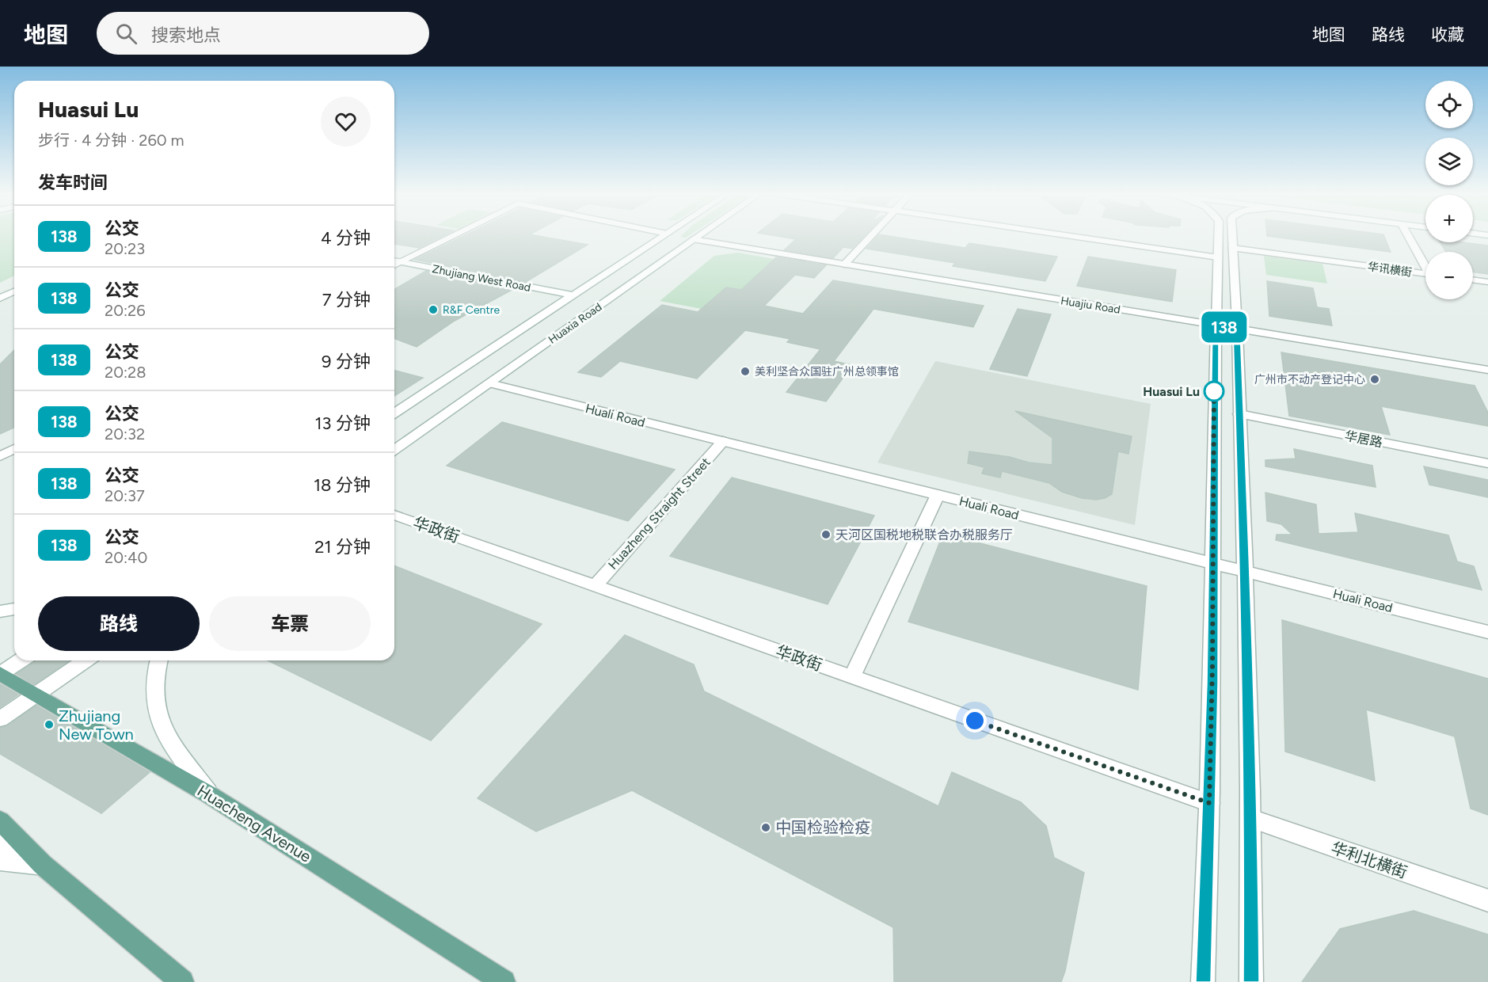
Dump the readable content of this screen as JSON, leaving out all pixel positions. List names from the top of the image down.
{
  "streets": {
    "main road": ["Huacheng Avenue"],
    "street": [
      "华讯横街",
      "Zhujiang West Road",
      "Huajiu Road",
      "Huaxia Road",
      "Huali Road",
      "华居路",
      "Huazheng Straight Street",
      "华政街",
      "华利北横街"
    ]
  },
  "crossings": [
    ["Zhujiang West Road", "Huaxia Road"],
    ["Huajiu Road", "Huaxia Road"],
    ["Huaxia Road", "Huali Road"],
    ["Huali Road", "Huazheng Straight Street"],
    ["Huazheng Straight Street", "华政街"]
  ],
  "places": [
    "R&F Centre",
    "美利坚合众国驻广州总领事馆",
    "广州市不动产登记中心",
    "Huasui Lu",
    "天河区国税地税联合办税服务厅",
    "Zhujiang New Town",
    "中国检验检疫"
  ],
  "lines": ["bus line 138"],
  "page": {
    "header": "地图",
    "search": "搜索地点",
    "nav": ["地图", "路线", "收藏"],
    "on_map": "138",
    "map_buttons": ["+", "−"],
    "heading": [
      ["Huasui Lu", "步行 · 4 分钟 · 260 m"],
      "发车时间"
    ],
    "list": [
      {
        "mark": "138",
        "name": "公交",
        "note": "20:23",
        "value": "4 分钟"
      },
      {
        "mark": "138",
        "name": "公交",
        "note": "20:26",
        "value": "7 分钟"
      },
      {
        "mark": "138",
        "name": "公交",
        "note": "20:28",
        "value": "9 分钟"
      },
      {
        "mark": "138",
        "name": "公交",
        "note": "20:32",
        "value": "13 分钟"
      },
      {
        "mark": "138",
        "name": "公交",
        "note": "20:37",
        "value": "18 分钟"
      },
      {
        "mark": "138",
        "name": "公交",
        "note": "20:40",
        "value": "21 分钟"
      }
    ],
    "buttons": ["路线", "车票"]
  }
}
